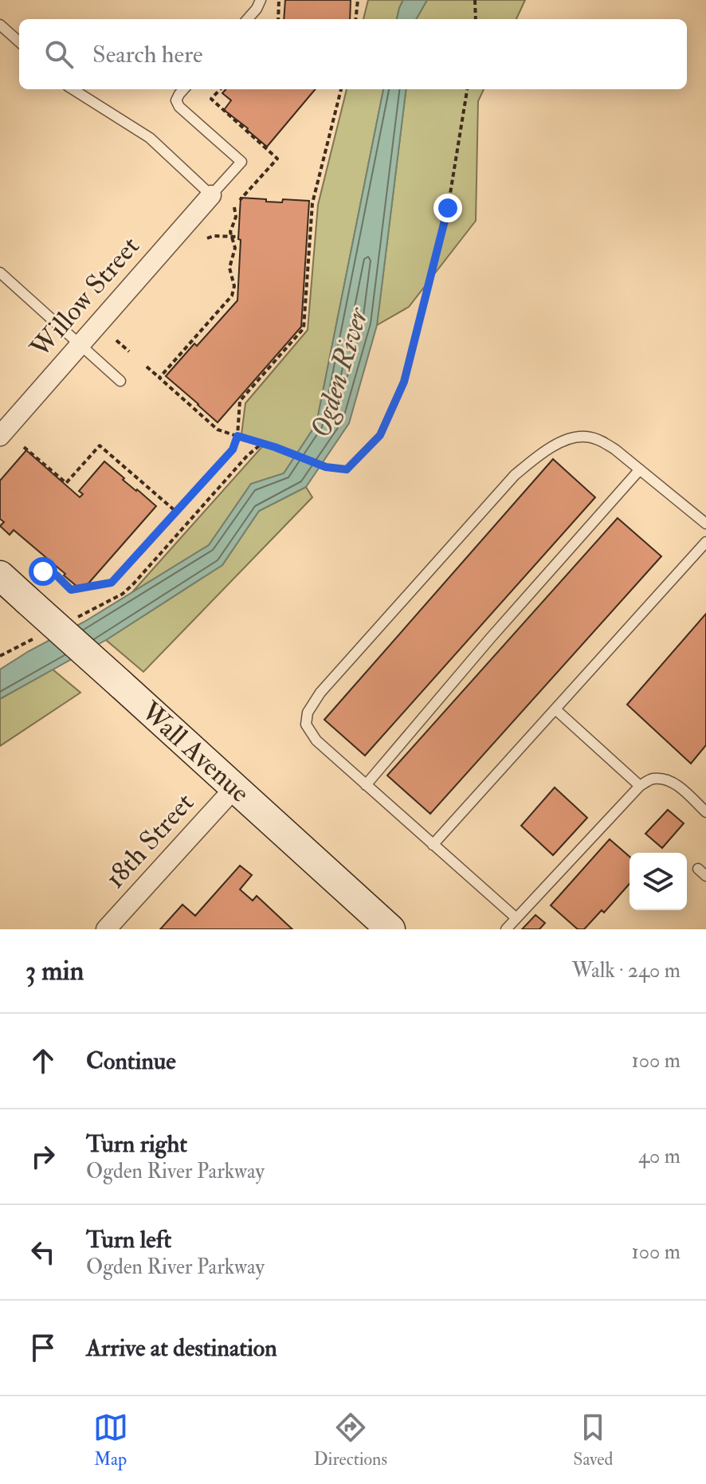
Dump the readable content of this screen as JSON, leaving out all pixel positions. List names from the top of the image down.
{
  "streets": {
    "main road": ["Wall Avenue"],
    "street": ["Willow Street", "18th Street"]
  },
  "crossings": [
    ["Wall Avenue", "18th Street"]
  ],
  "water": ["Ogden River"],
  "page": {
    "search": "Search here",
    "heading": ["3 min", "Walk · 240 m"],
    "list": [
      ["Continue", "100 m"],
      ["Turn right", "Ogden River Parkway", "40 m"],
      ["Turn left", "Ogden River Parkway", "100 m"],
      "Arrive at destination"
    ],
    "nav": ["Map", "Directions", "Saved"]
  }
}
